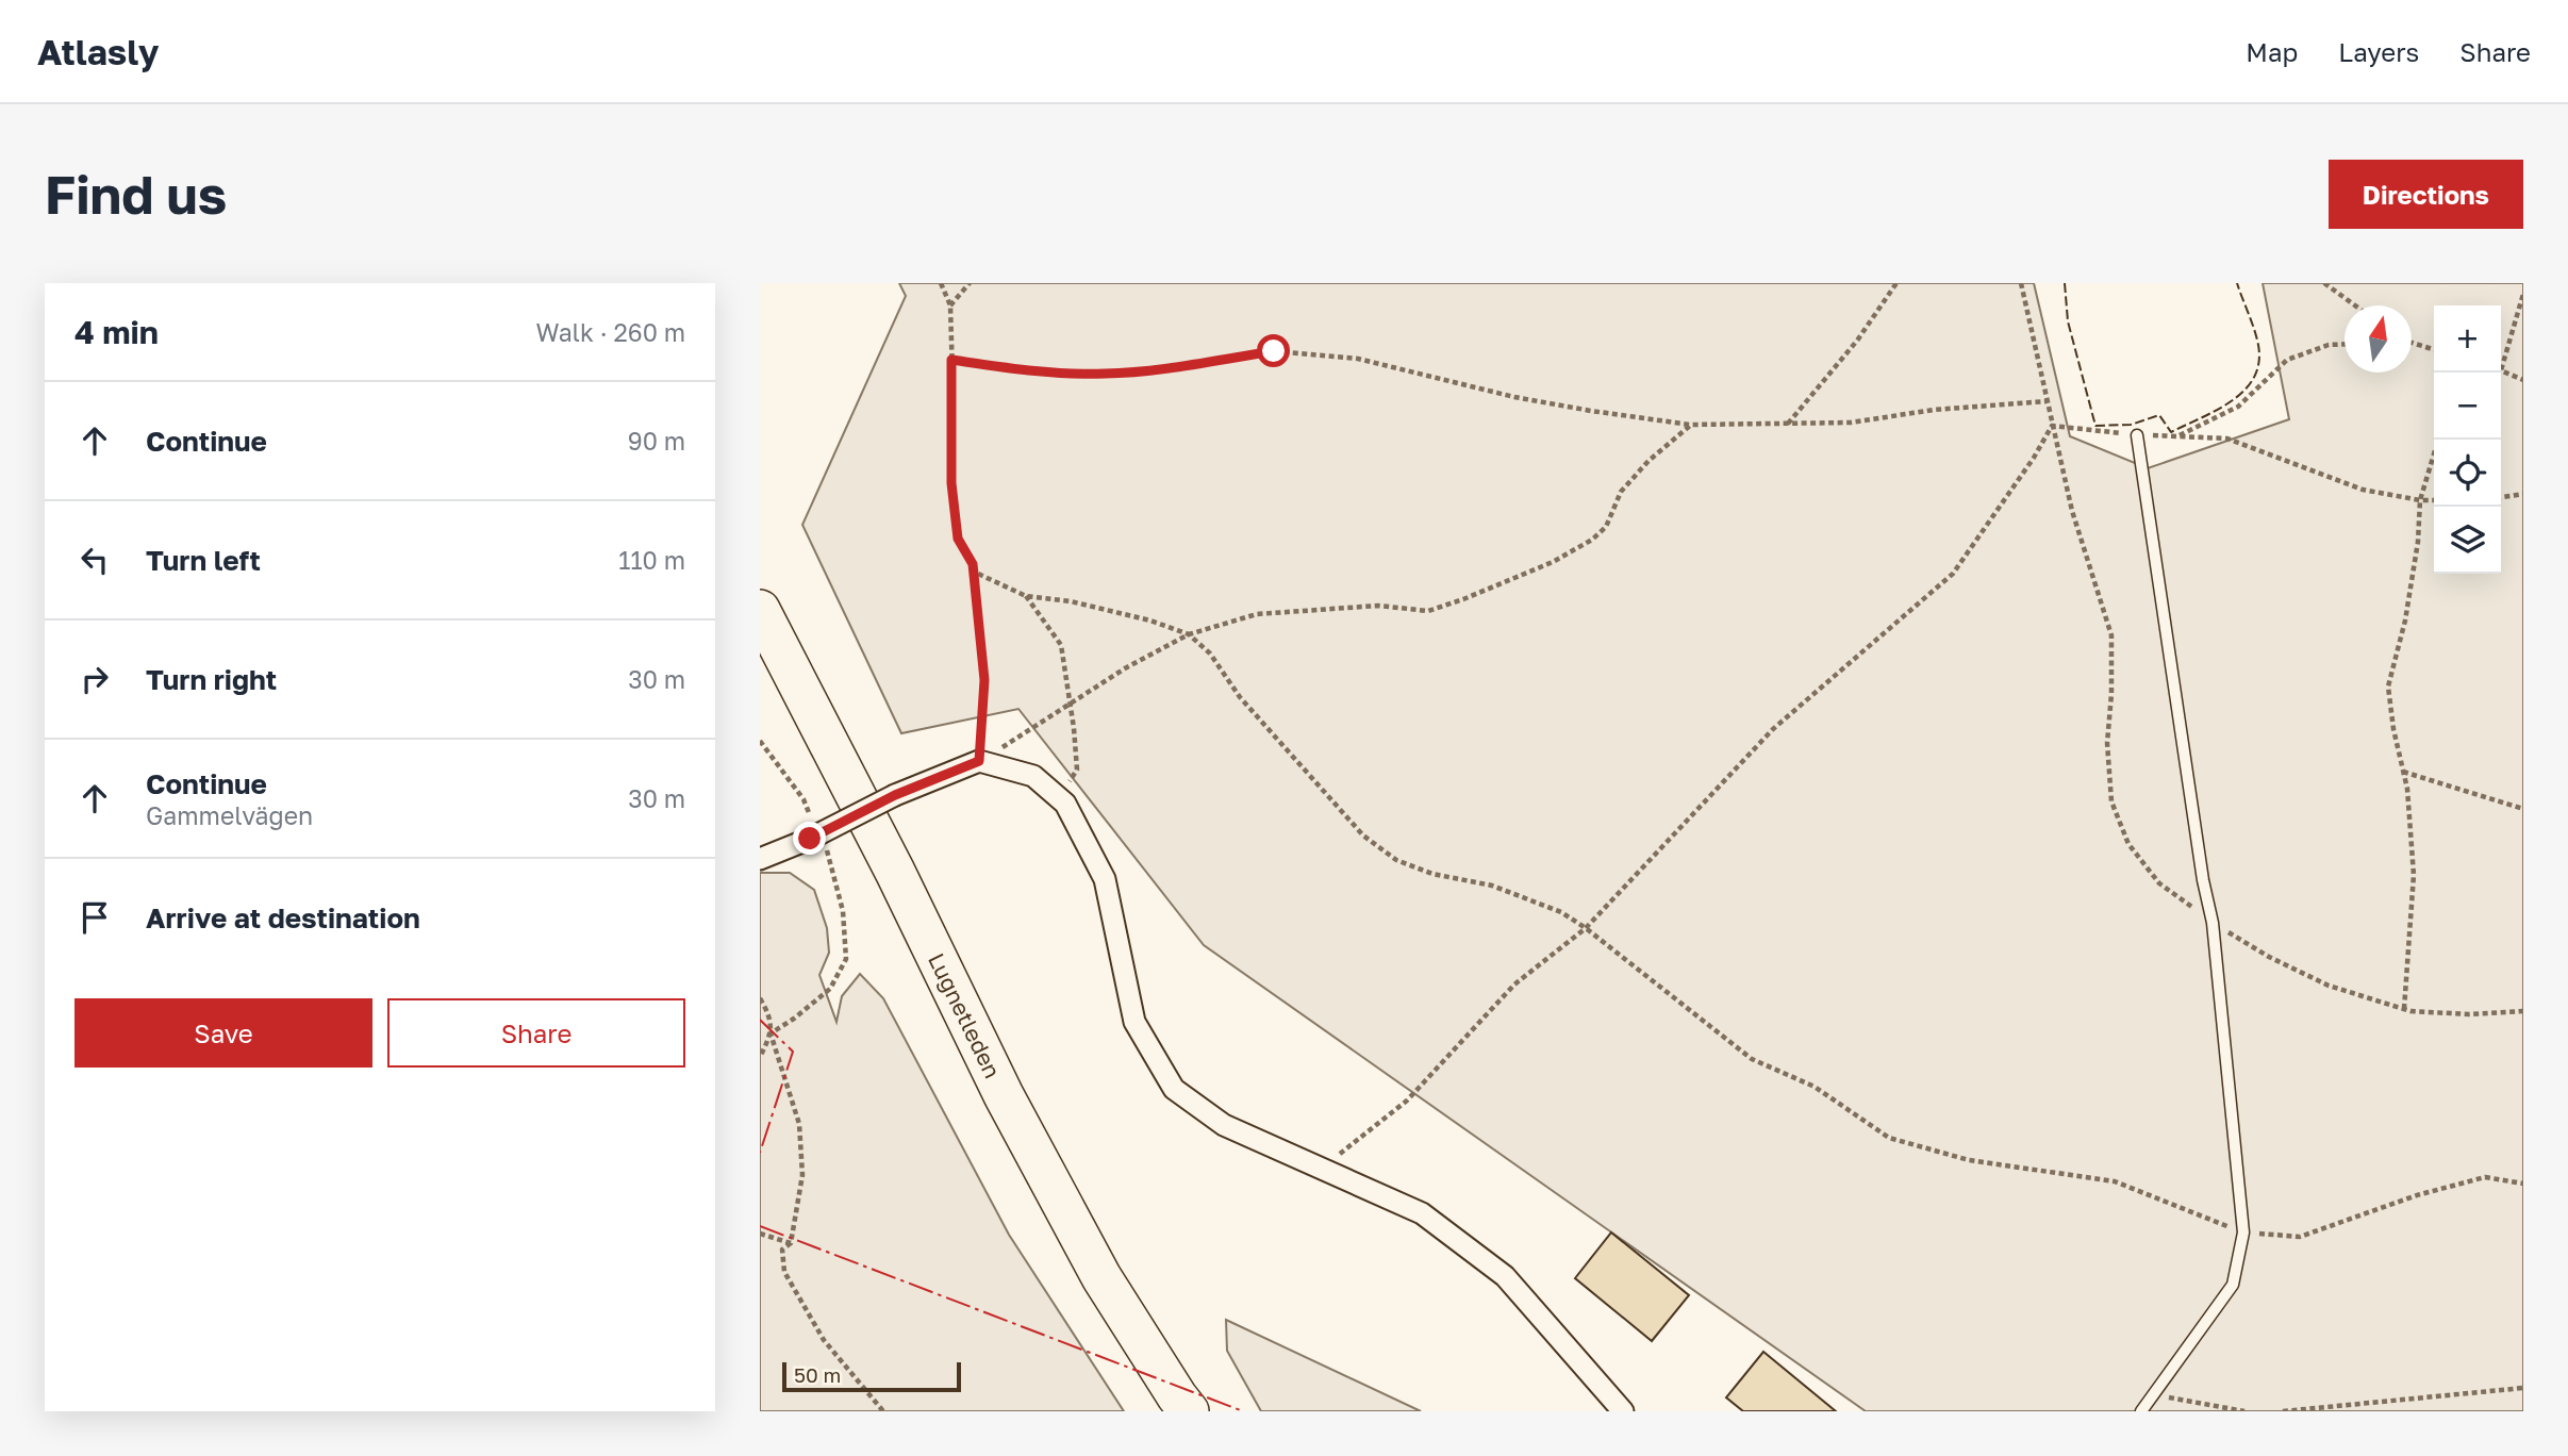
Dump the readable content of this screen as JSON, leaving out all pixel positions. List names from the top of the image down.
{
  "streets": {
    "highway": ["Lugnetleden"]
  },
  "scale_bar": "50 m",
  "north": "top",
  "page": {
    "header": "Atlasly",
    "nav": ["Map", "Layers", "Share"],
    "buttons": [
      "Directions",
      ["Save", "Share"]
    ],
    "title": "Find us",
    "heading": ["4 min", "Walk · 260 m"],
    "map_buttons": ["+", "−"],
    "list": [
      ["Continue", "90 m"],
      ["Turn left", "110 m"],
      ["Turn right", "30 m"],
      ["Continue", "Gammelvägen", "30 m"],
      "Arrive at destination"
    ],
    "scale": "50 m"
  }
}
